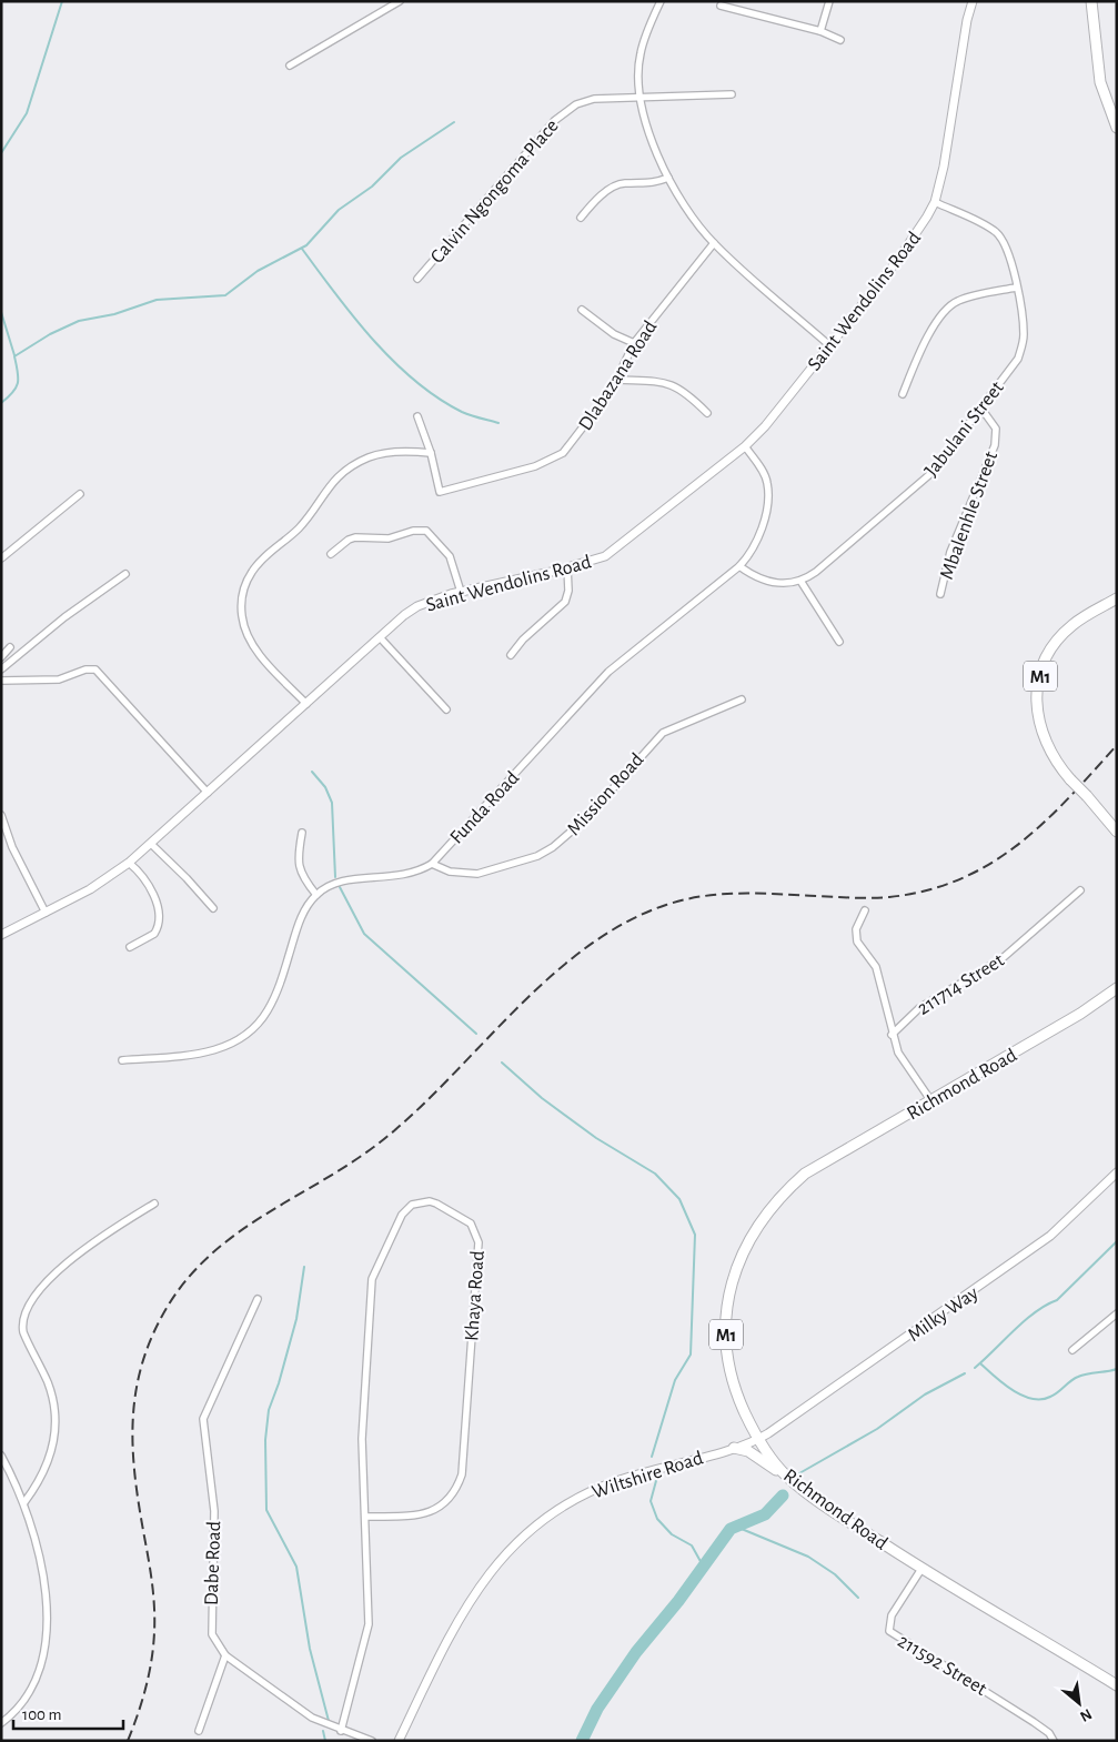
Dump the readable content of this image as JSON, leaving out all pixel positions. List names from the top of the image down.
{
  "streets": {
    "highway": ["M1", "Richmond Road"],
    "street": [
      "Calvin Ngongoma Place",
      "Saint Wendolins Road",
      "Dlabazana Road",
      "Jabulani Street",
      "Mbalenhle Street",
      "Mission Road",
      "Funda Road",
      "211714 Street",
      "Khaya Road",
      "Milky Way",
      "Wiltshire Road",
      "Dabe Road",
      "211592 Street"
    ]
  },
  "crossings": [
    ["Saint Wendolins Road", "Jabulani Street"],
    ["Saint Wendolins Road", "Funda Road"],
    ["Jabulani Street", "Mbalenhle Street"],
    ["Jabulani Street", "Funda Road"],
    ["Mission Road", "Funda Road"],
    ["Richmond Road", "Milky Way"],
    ["Richmond Road", "Wiltshire Road"],
    ["Richmond Road", "211592 Street"],
    ["Khaya Road", "Dabe Road"],
    ["Milky Way", "Wiltshire Road"]
  ],
  "scale_bar": "100 m",
  "north": "bottom right"
}
